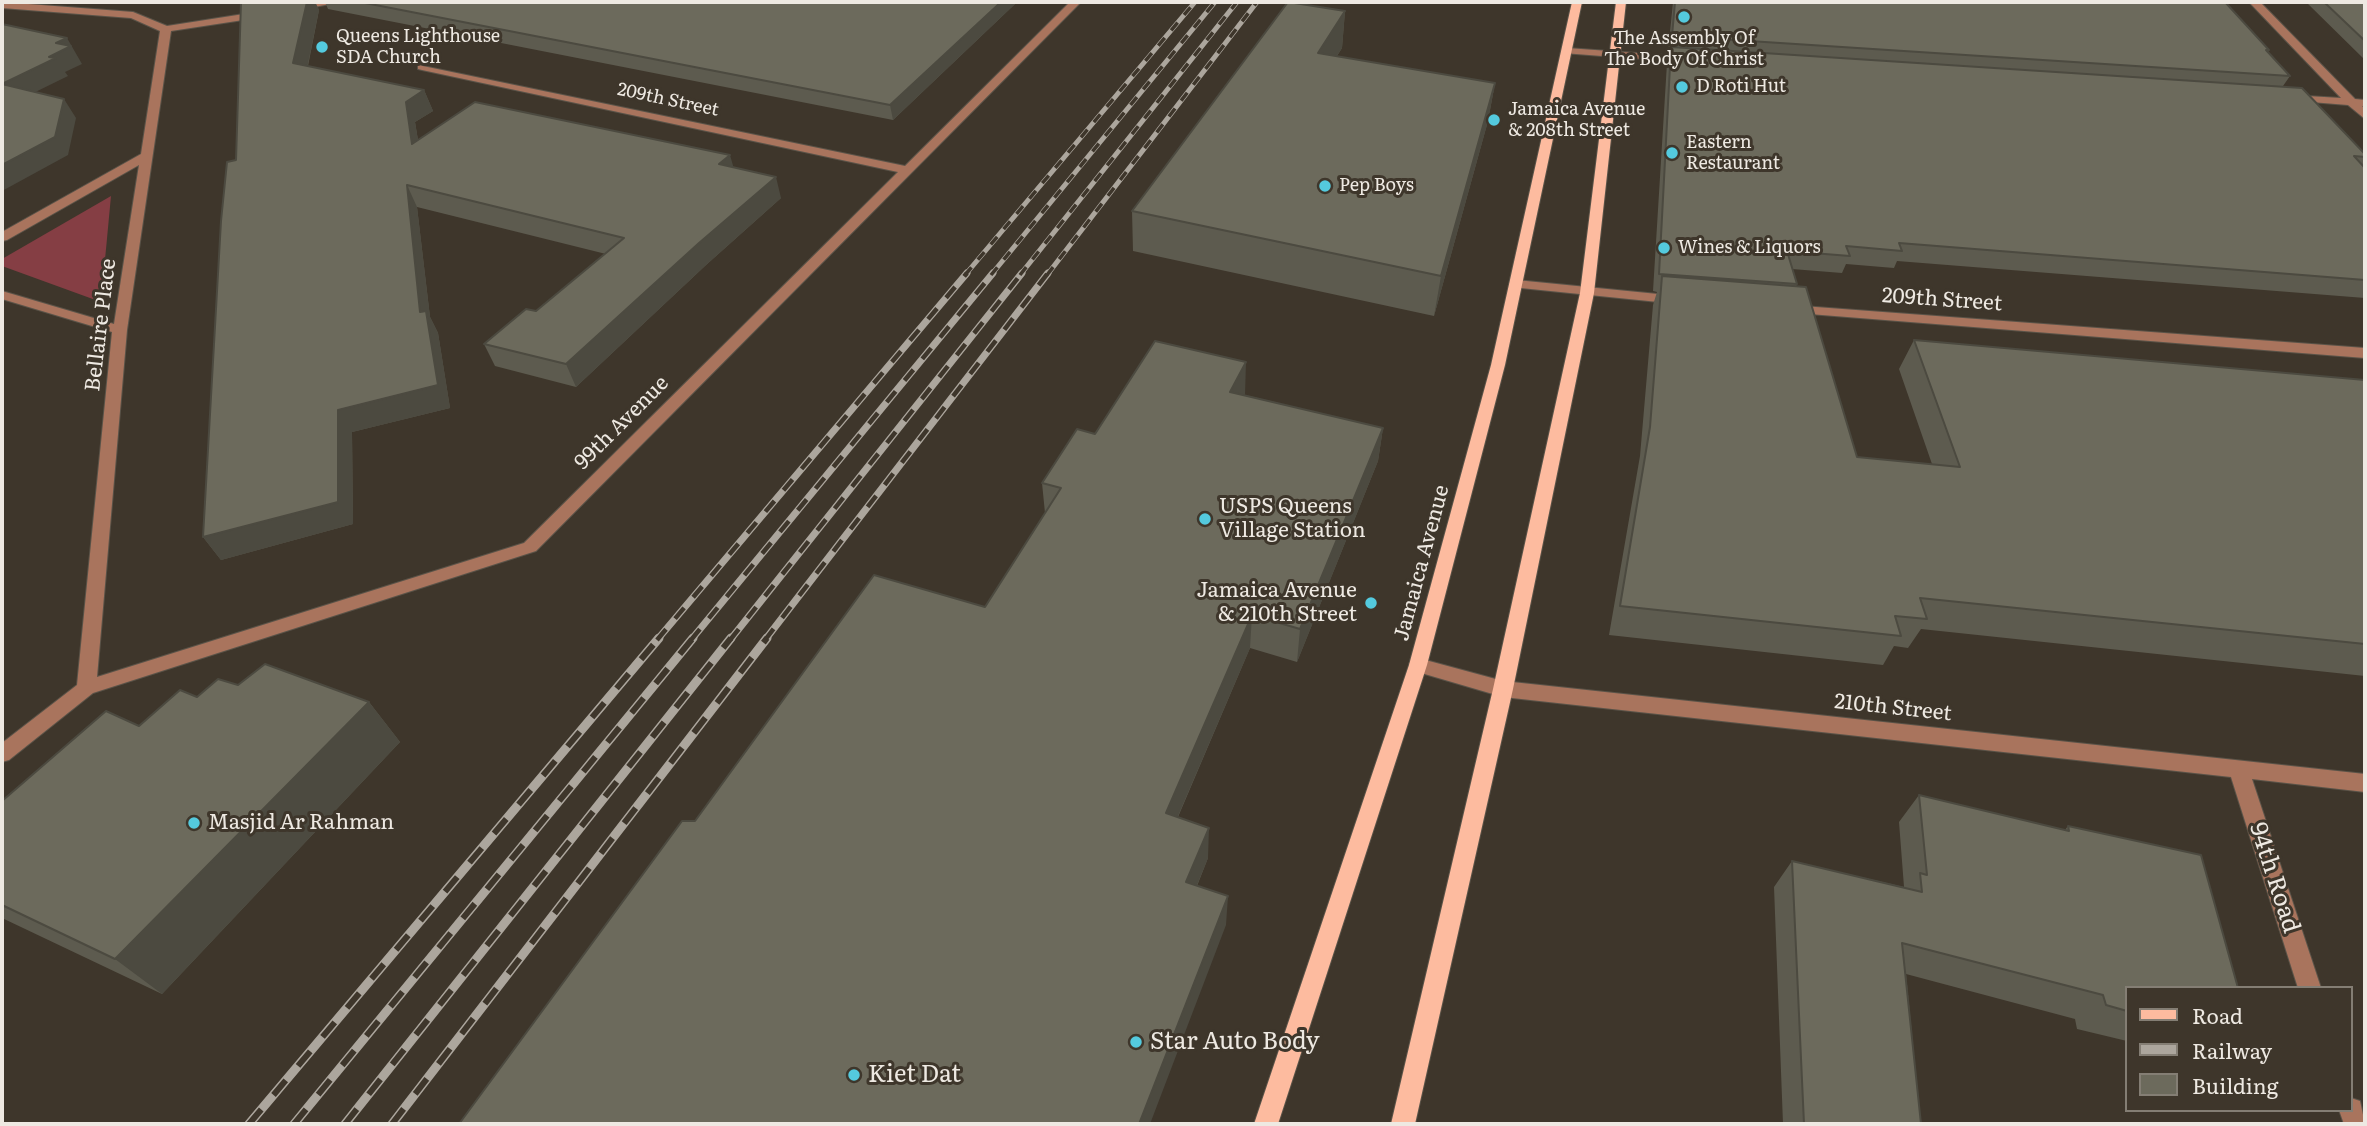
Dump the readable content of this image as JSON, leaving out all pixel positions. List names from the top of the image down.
{
  "streets": {
    "main road": ["Jamaica Avenue"],
    "street": [
      "209th Street",
      "Bellaire Place",
      "99th Avenue",
      "210th Street",
      "94th Road"
    ]
  },
  "crossings": [
    ["209th Street", "99th Avenue"],
    ["Bellaire Place", "99th Avenue"],
    ["Jamaica Avenue", "210th Street"],
    ["210th Street", "94th Road"]
  ],
  "places": [
    "The Assembly Of The Body Of Christ",
    "Queens Lighthouse SDA Church",
    "D Roti Hut",
    "Jamaica Avenue & 208th Street",
    "Eastern Restaurant",
    "Pep Boys",
    "Wines & Liquors",
    "USPS Queens Village Station",
    "Jamaica Avenue & 210th Street",
    "Masjid Ar Rahman",
    "Star Auto Body",
    "Kiet Dat"
  ],
  "legend": ["Road", "Railway", "Building"]
}
